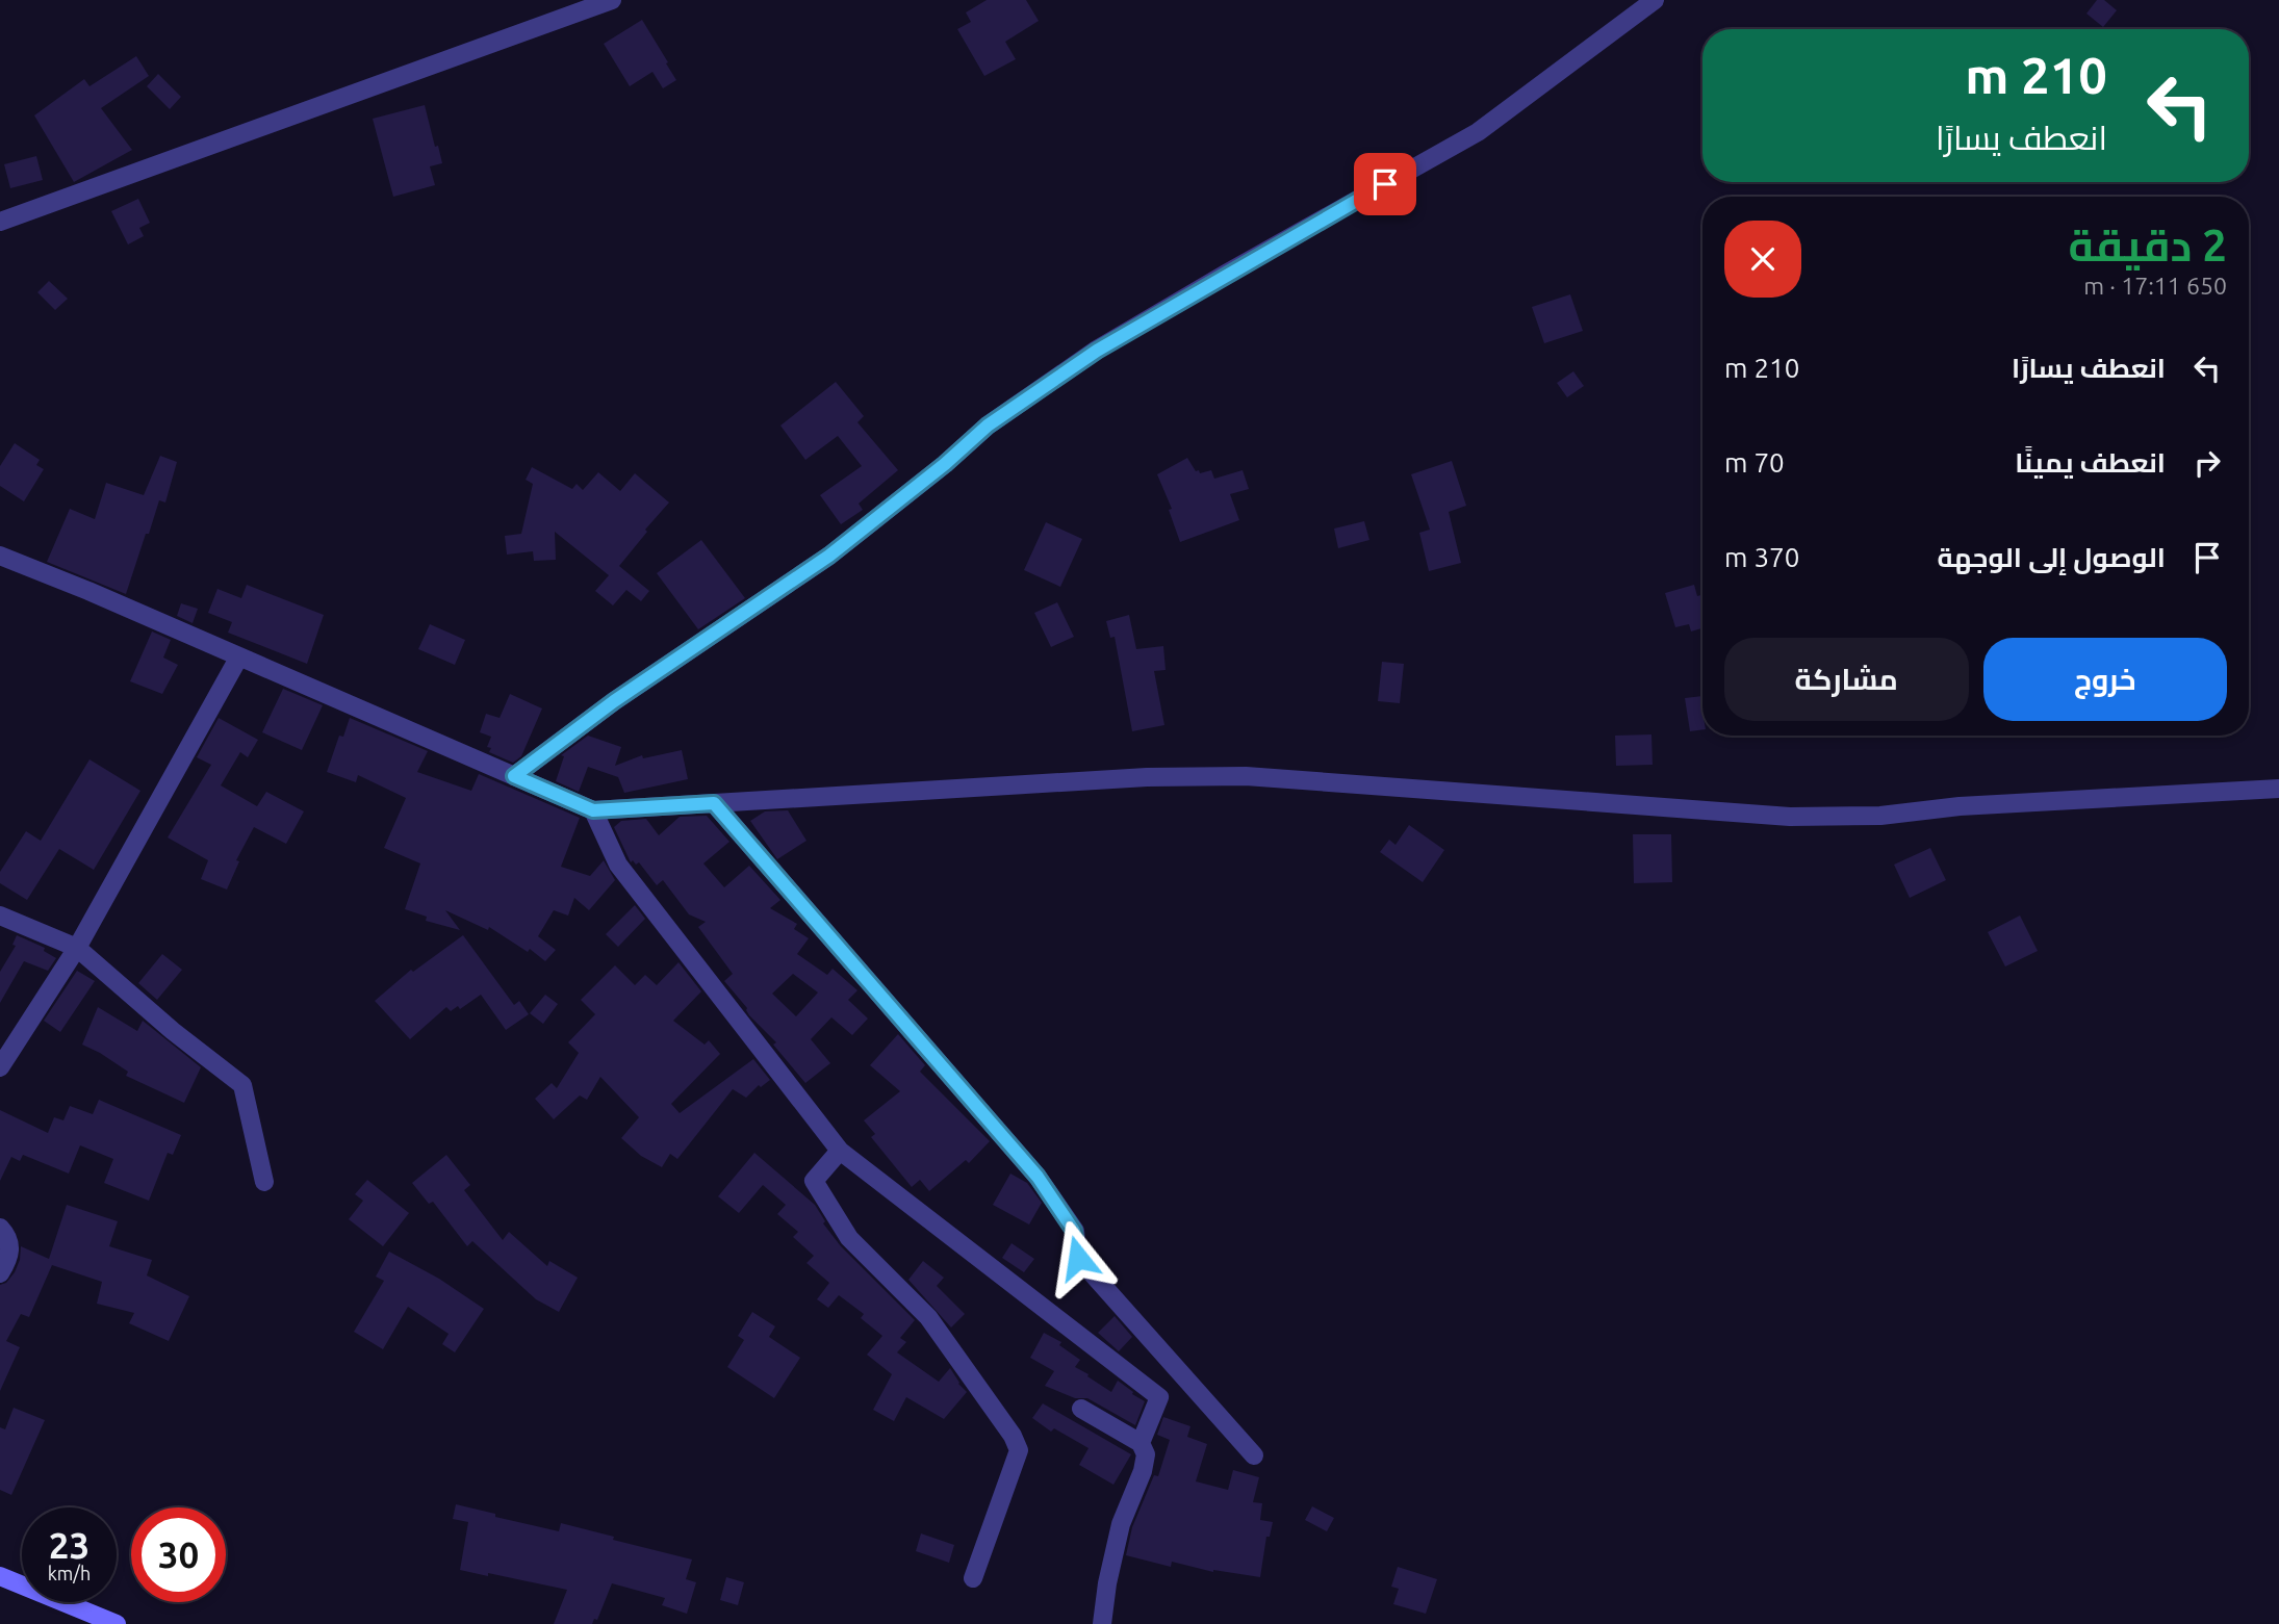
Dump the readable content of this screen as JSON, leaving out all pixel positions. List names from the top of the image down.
{
  "page": {
    "turn": ["210 m", "انعطف يسارًا"],
    "heading": ["2 دقيقة", "650 m · 17:11"],
    "list": [
      {
        "name": "انعطف يسارًا",
        "value": "210 m"
      },
      {
        "name": "انعطف يمينًا",
        "value": "70 m"
      },
      {
        "name": "الوصول إلى الوجهة",
        "value": "370 m"
      }
    ],
    "buttons": ["خروج", "مشاركة"],
    "speed": "23 km/h",
    "limit": "30"
  }
}
